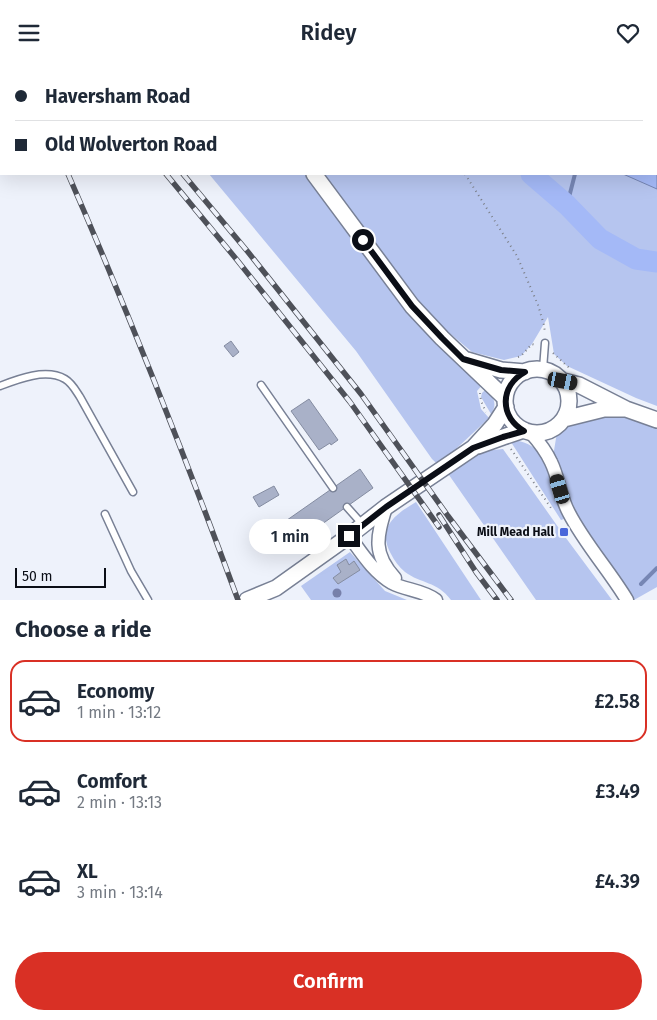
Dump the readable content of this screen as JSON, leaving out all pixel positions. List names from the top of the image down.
{
  "places": {
    "transit": ["Mill Mead Hall"]
  },
  "scale_bar": "50 m",
  "page": {
    "header": "Ridey",
    "banner": ["Haversham Road", "Old Wolverton Road"],
    "bubble": "1 min",
    "scale": "50 m",
    "heading": "Choose a ride",
    "list": [
      {
        "name": "Economy",
        "note": "1 min · 13:12",
        "value": "£2.58"
      },
      {
        "name": "Comfort",
        "note": "2 min · 13:13",
        "value": "£3.49"
      },
      {
        "name": "XL",
        "note": "3 min · 13:14",
        "value": "£4.39"
      }
    ],
    "buttons": "Confirm"
  }
}
